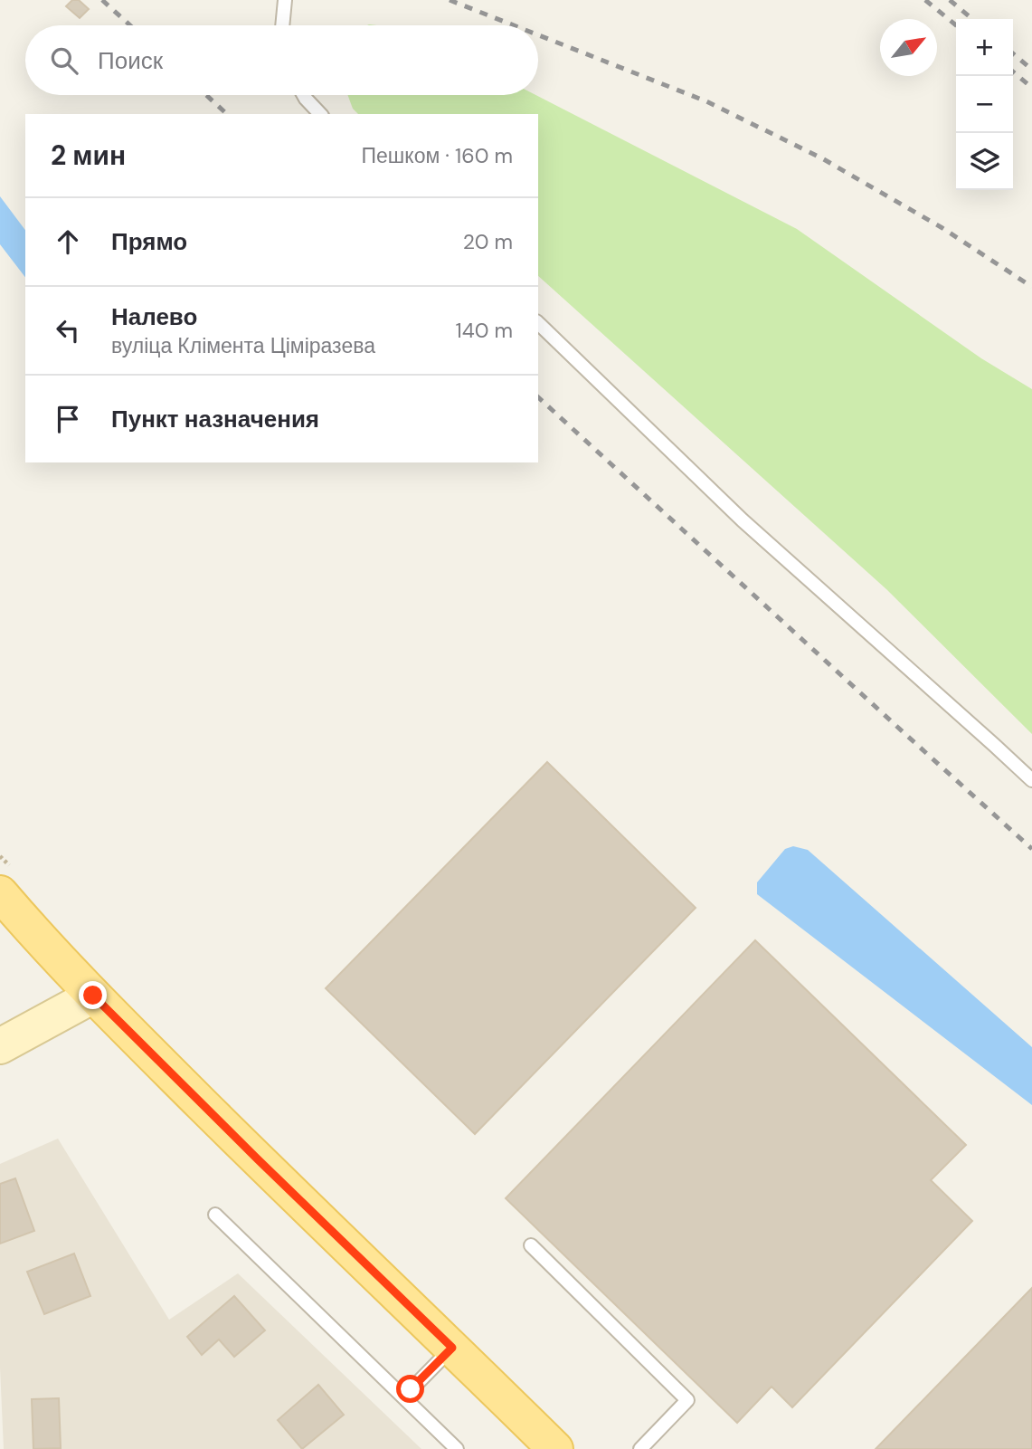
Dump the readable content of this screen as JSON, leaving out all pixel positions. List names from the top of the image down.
{
  "north": "top right",
  "page": {
    "map_buttons": ["+", "−"],
    "search": "Поиск",
    "heading": ["2 мин", "Пешком · 160 m"],
    "list": [
      ["Прямо", "20 m"],
      ["Налево", "вуліца Клімента Ціміразева", "140 m"],
      "Пункт назначения"
    ]
  }
}
